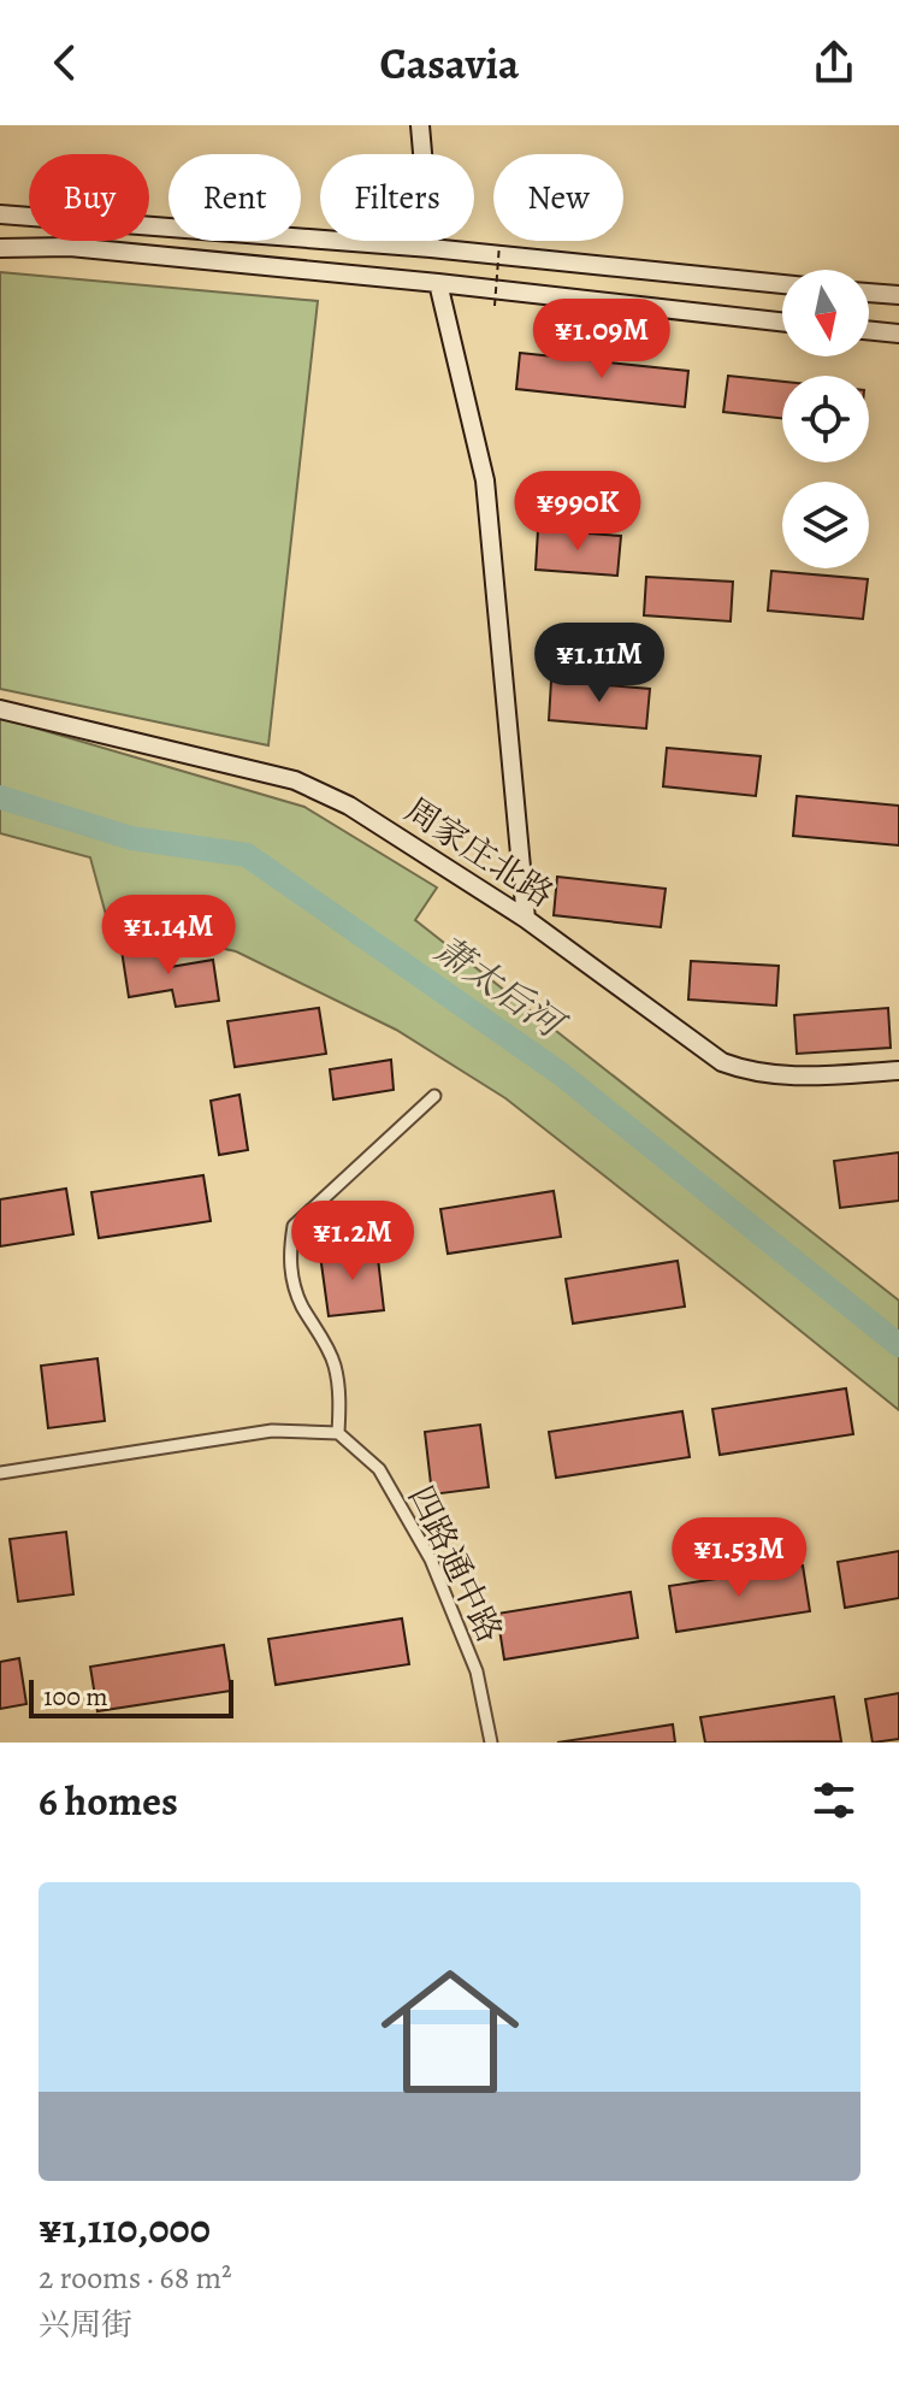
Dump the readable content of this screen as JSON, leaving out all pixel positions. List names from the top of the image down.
{
  "streets": {
    "street": ["周家庄北路", "四路通中路"]
  },
  "water": ["萧太后河"],
  "scale_bar": "100 m",
  "north": "bottom",
  "page": {
    "header": "Casavia",
    "chip": [
      "Buy",
      "Rent",
      "Filters",
      "New"
    ],
    "price": [
      "¥1.09M",
      "¥990K",
      "¥1.11M",
      "¥1.14M",
      "¥1.2M",
      "¥1.53M"
    ],
    "scale": "100 m",
    "heading": "6 homes",
    "list": [
      {
        "name": "¥1,110,000",
        "note": "2 rooms · 68 m² · 兴周街"
      }
    ]
  }
}
